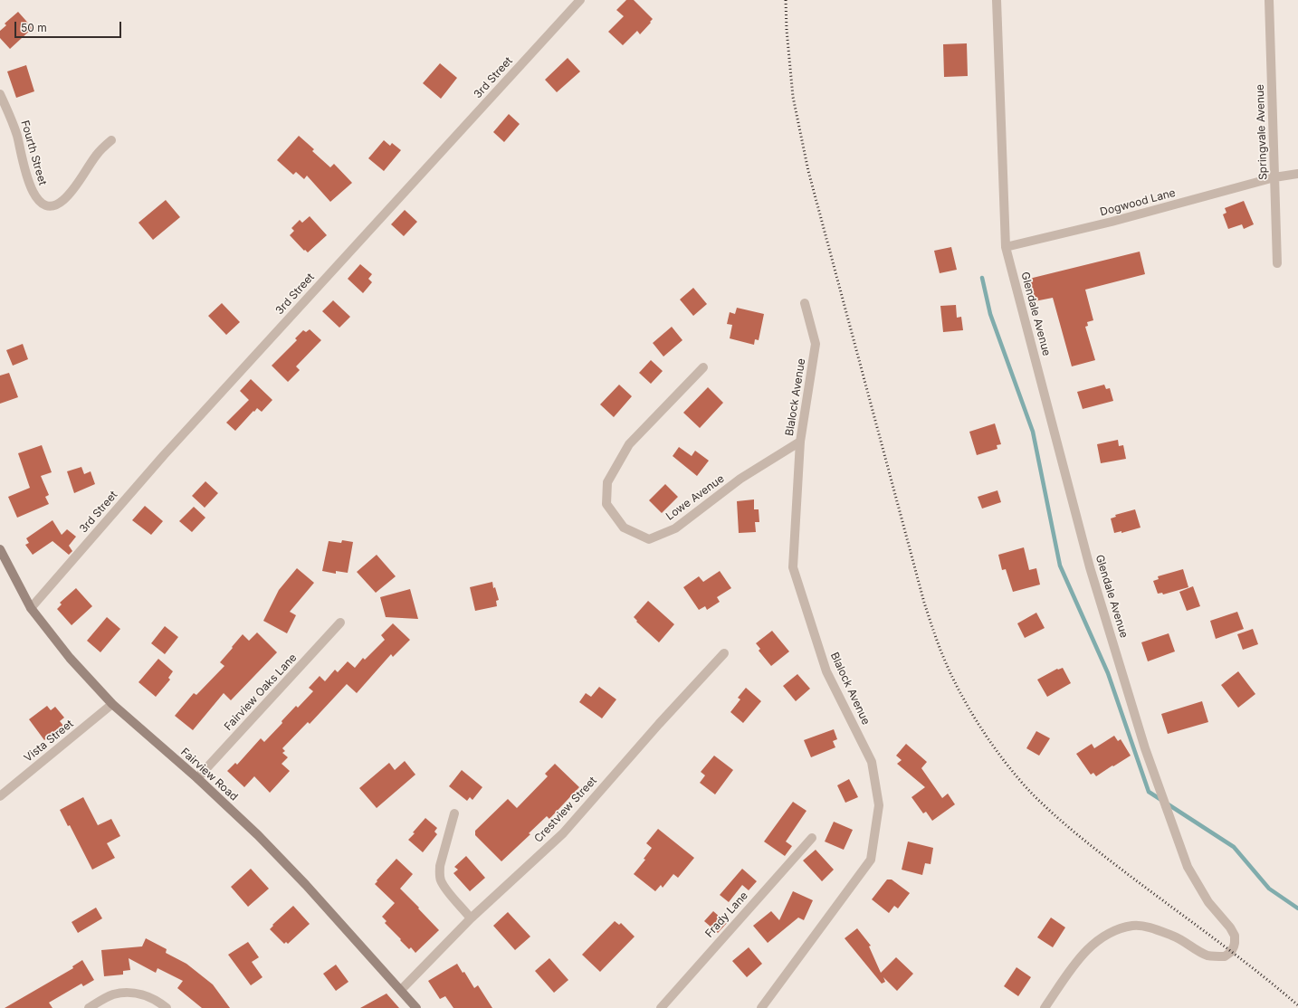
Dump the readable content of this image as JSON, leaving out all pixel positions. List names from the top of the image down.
{
  "streets": {
    "main road": ["Fairview Road"],
    "street": [
      "3rd Street",
      "Springvale Avenue",
      "Fourth Street",
      "Dogwood Lane",
      "Glendale Avenue",
      "Blalock Avenue",
      "Lowe Avenue",
      "Fairview Oaks Lane",
      "Vista Street",
      "Crestview Street",
      "Frady Lane"
    ]
  },
  "crossings": [
    ["3rd Street", "Fairview Road"],
    ["Springvale Avenue", "Dogwood Lane"],
    ["Dogwood Lane", "Glendale Avenue"],
    ["Blalock Avenue", "Lowe Avenue"],
    ["Fairview Oaks Lane", "Fairview Road"],
    ["Vista Street", "Fairview Road"],
    ["Fairview Road", "Crestview Street"]
  ],
  "scale_bar": "50 m"
}
